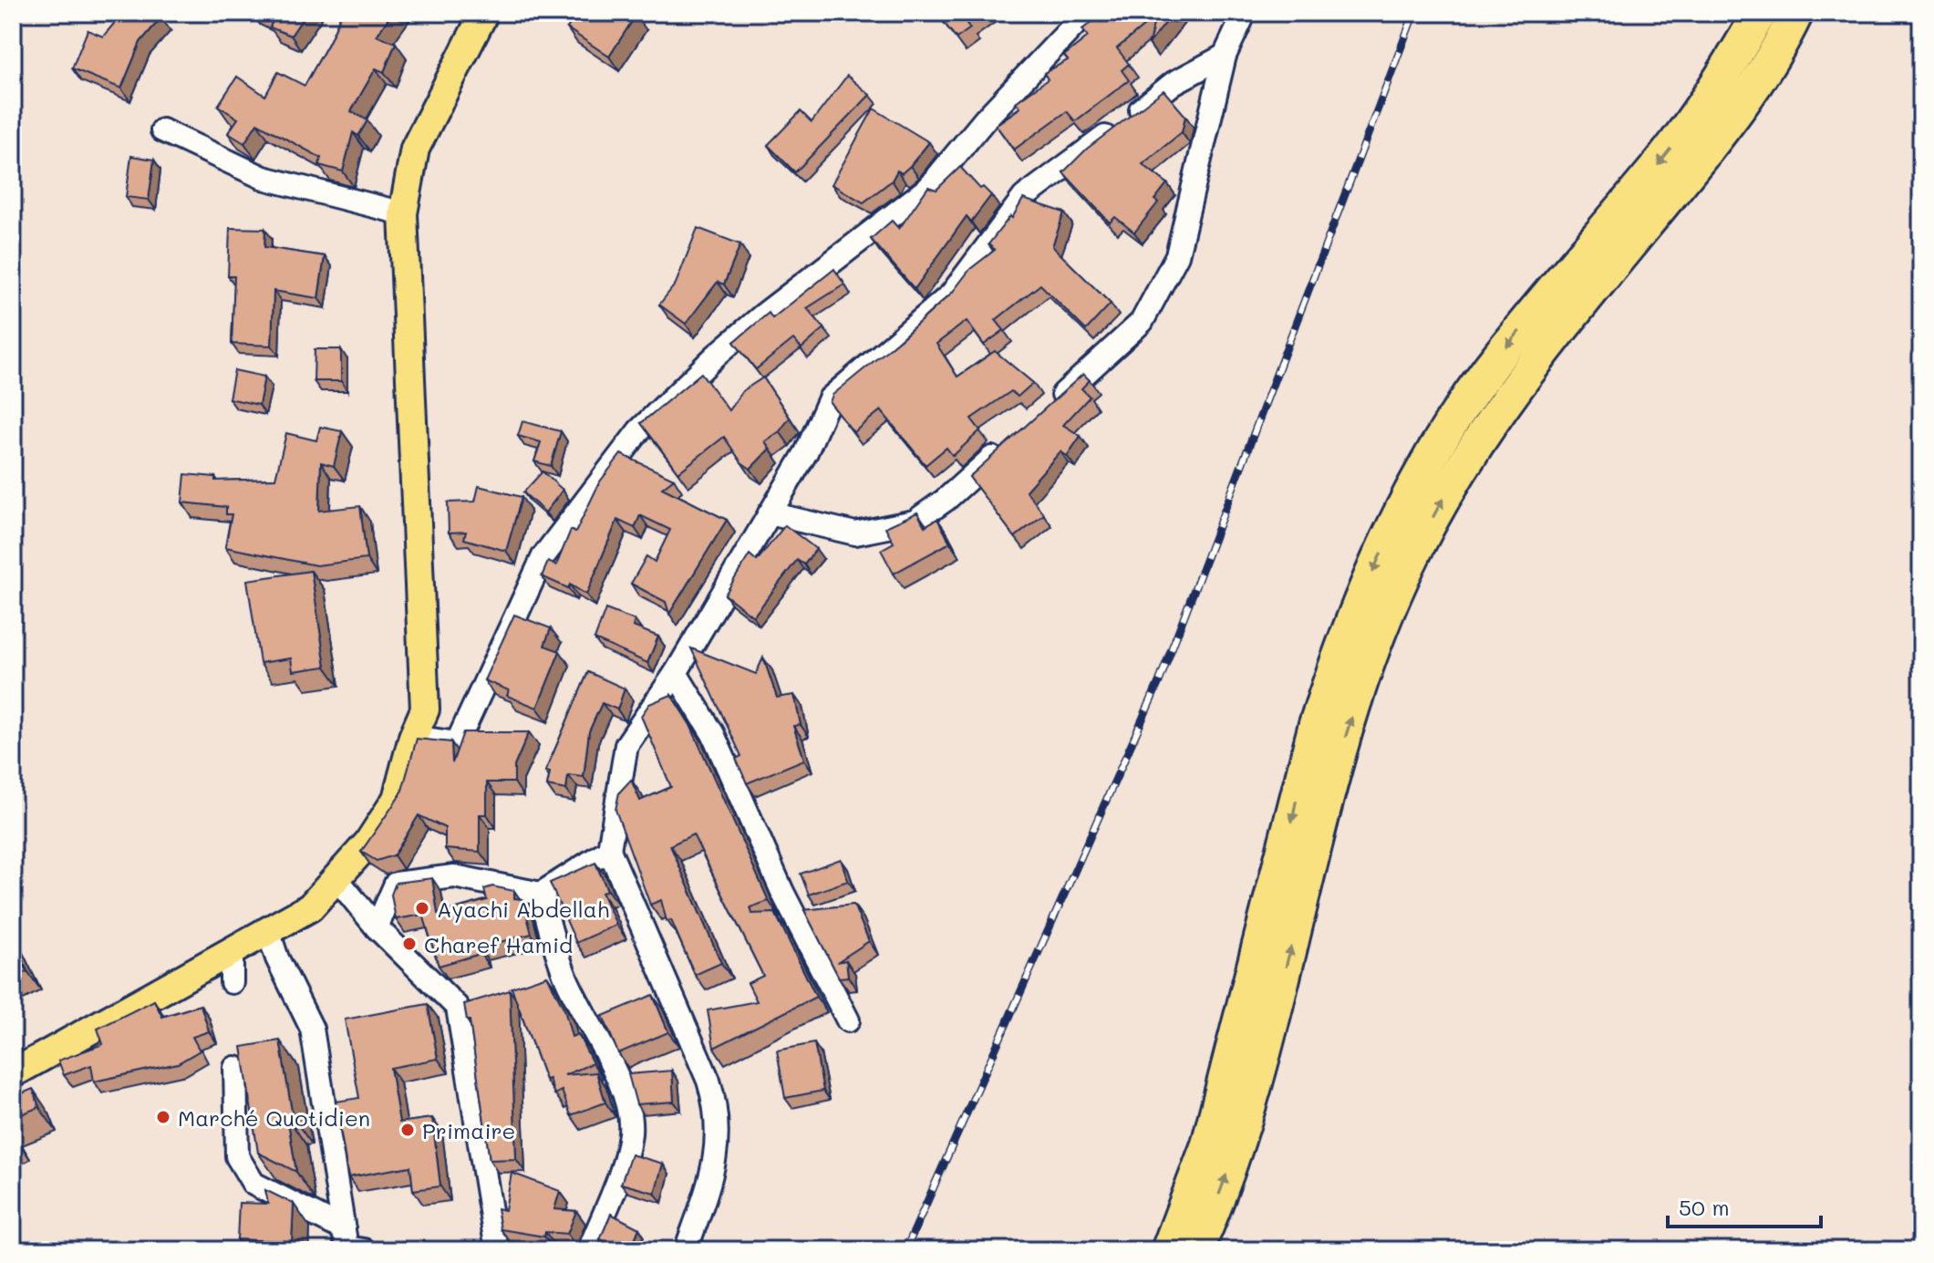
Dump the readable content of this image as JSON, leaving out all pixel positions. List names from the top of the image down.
{
  "places": [
    "Ayachi Abdellah",
    "Charef Hamid",
    "Marché Quotidien",
    "Primaire"
  ],
  "scale_bar": "50 m"
}
